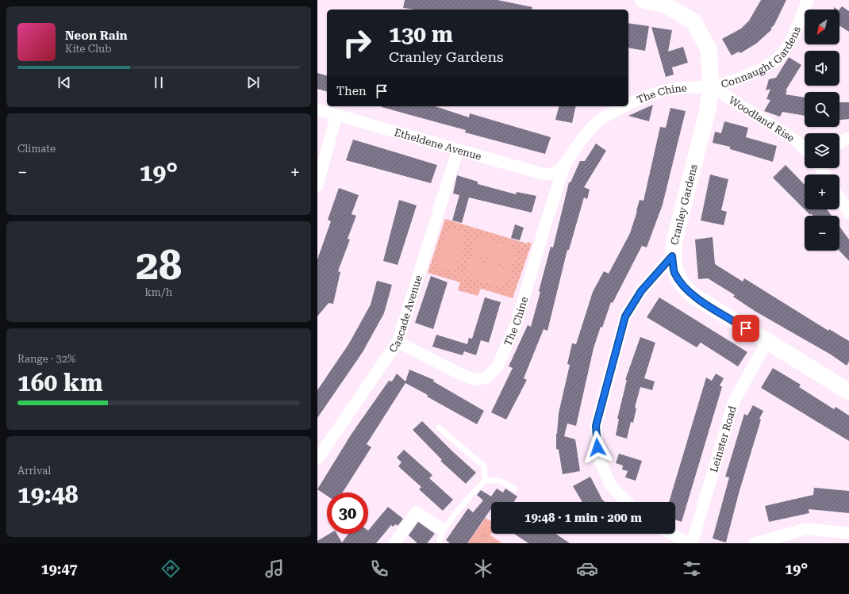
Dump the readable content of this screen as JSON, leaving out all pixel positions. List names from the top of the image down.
{
  "streets": {
    "street": [
      "Connaught Gardens",
      "The Chine",
      "Woodland Rise",
      "Etheldene Avenue",
      "Cranley Gardens",
      "Cascade Avenue",
      "Leinster Road"
    ]
  },
  "crossings": [
    ["Connaught Gardens", "The Chine"],
    ["Connaught Gardens", "Woodland Rise"],
    ["Connaught Gardens", "Cranley Gardens"],
    ["The Chine", "Woodland Rise"],
    ["The Chine", "Etheldene Avenue"],
    ["The Chine", "Cranley Gardens"],
    ["The Chine", "Cascade Avenue"],
    ["Woodland Rise", "Cranley Gardens"],
    ["Etheldene Avenue", "Cascade Avenue"],
    ["Cranley Gardens", "Leinster Road"]
  ],
  "north": "bottom left",
  "page": {
    "map_buttons": ["+", "−"],
    "turn": ["130 m", "Cranley Gardens"],
    "song": ["Neon Rain", "Kite Club"],
    "then": "Then",
    "tile": [
      "Climate",
      ["28", "km/h"],
      ["Range · 32%", "160 km"],
      ["Arrival", "19:48"]
    ],
    "heat": ["−", "19°", "+"],
    "limit": "30",
    "trip": "19:48 · 1 min · 200 m",
    "tabs": ["19:47", "19°"]
  }
}
